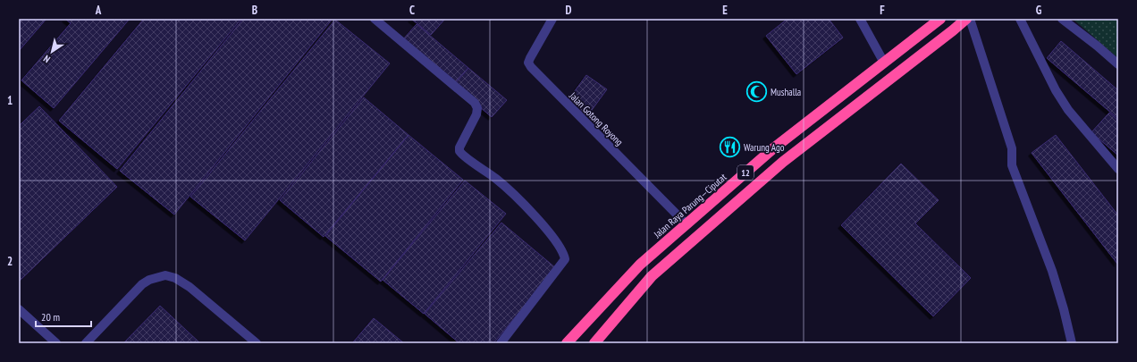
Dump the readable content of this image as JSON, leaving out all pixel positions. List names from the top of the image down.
{
  "streets": {
    "highway": ["12", "Jalan Raya Parung—Ciputat"],
    "street": ["Jalan Gotong Royong"]
  },
  "crossings": [
    ["Jalan Gotong Royong", "Jalan Raya Parung—Ciputat"]
  ],
  "places": {
    "mosque": ["Mushalla"],
    "restaurant": ["Warung Ago"]
  },
  "scale_bar": "20 m",
  "north": "bottom left",
  "grid": {
    "columns": [
      "A",
      "B",
      "C",
      "D",
      "E",
      "F",
      "G"
    ],
    "rows": ["1", "2"]
  }
}
